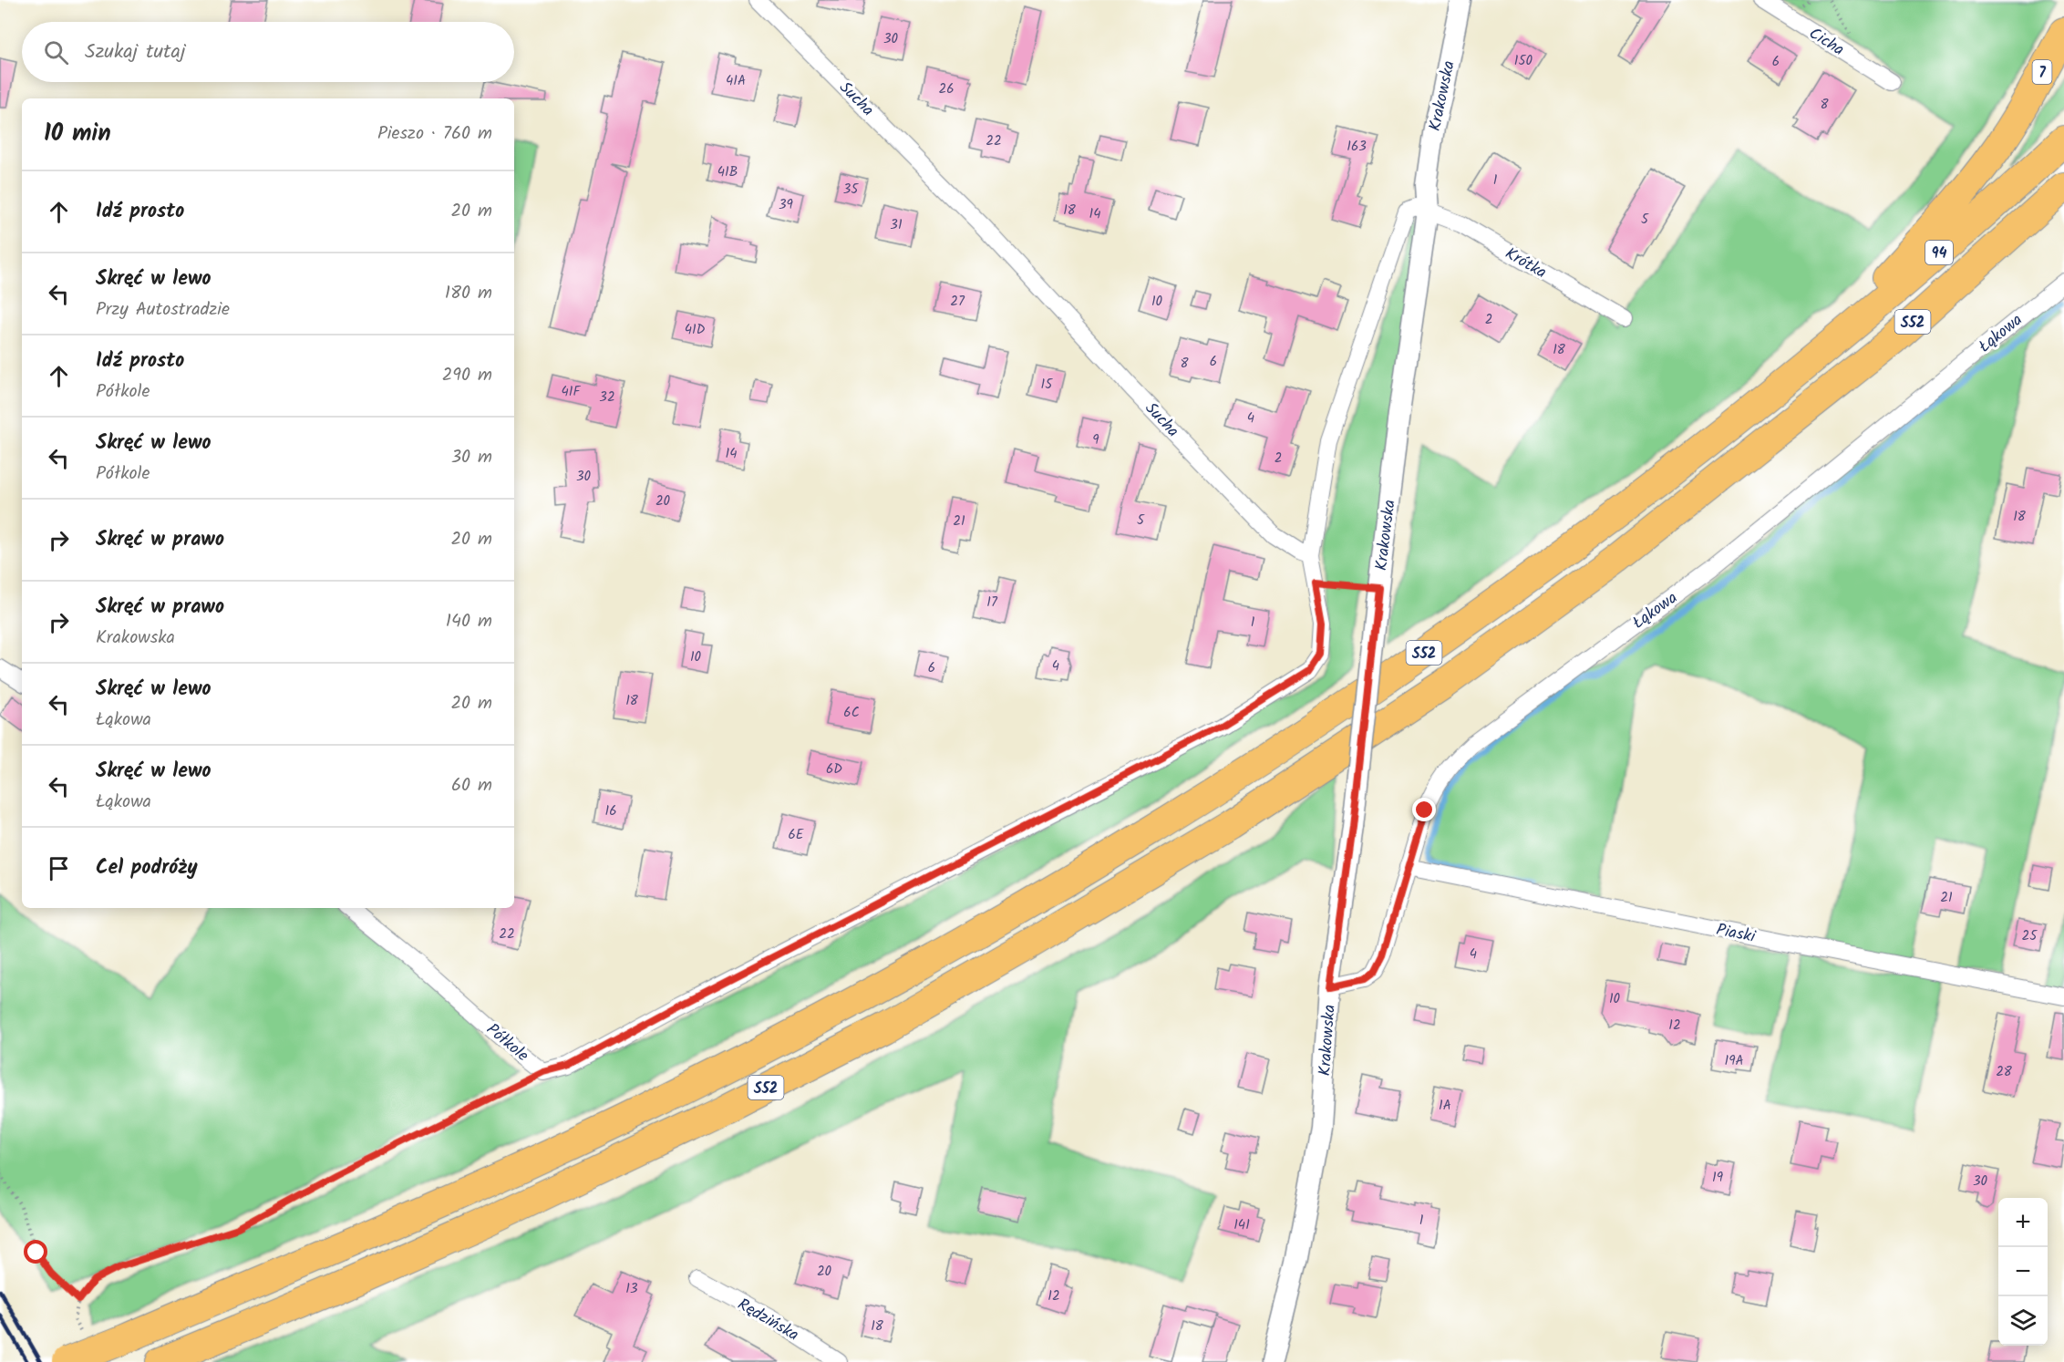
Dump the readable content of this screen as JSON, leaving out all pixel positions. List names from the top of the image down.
{
  "streets": {
    "highway": ["7", "94", "S52"],
    "street": [
      "Cicha",
      "Krakowska",
      "Sucha",
      "Krótka",
      "Łąkowa",
      "Piaski",
      "Półkole",
      "Rędzińska"
    ]
  },
  "crossings": [
    ["7", "94"],
    ["7", "S52"],
    ["Krakowska", "Krótka"],
    ["Krakowska", "Łąkowa"],
    ["Sucha", "Półkole"],
    ["94", "S52"],
    ["Łąkowa", "Piaski"]
  ],
  "house_numbers": [
    "30",
    "150",
    "6",
    "41A",
    "26",
    "8",
    "22",
    "163",
    "41B",
    "1",
    "35",
    "39",
    "18",
    "14",
    "5",
    "31",
    "27",
    "10",
    "2",
    "41D",
    "18",
    "6",
    "8",
    "15",
    "41F",
    "32",
    "4",
    "9",
    "14",
    "2",
    "30",
    "20",
    "18",
    "5",
    "21",
    "17",
    "1",
    "10",
    "4",
    "6",
    "18",
    "6C",
    "6D",
    "16",
    "6E",
    "21",
    "22",
    "25",
    "4",
    "10",
    "12",
    "19A",
    "28",
    "1A",
    "19",
    "30",
    "1",
    "141",
    "20",
    "13",
    "12",
    "18"
  ],
  "page": {
    "search": "Szukaj tutaj",
    "heading": ["10 min", "Pieszo · 760 m"],
    "list": [
      ["Idź prosto", "20 m"],
      ["Skręć w lewo", "Przy Autostradzie", "180 m"],
      ["Idź prosto", "Półkole", "290 m"],
      ["Skręć w lewo", "Półkole", "30 m"],
      ["Skręć w prawo", "20 m"],
      ["Skręć w prawo", "Krakowska", "140 m"],
      ["Skręć w lewo", "Łąkowa", "20 m"],
      ["Skręć w lewo", "Łąkowa", "60 m"],
      "Cel podróży"
    ],
    "map_buttons": ["+", "−"]
  }
}
